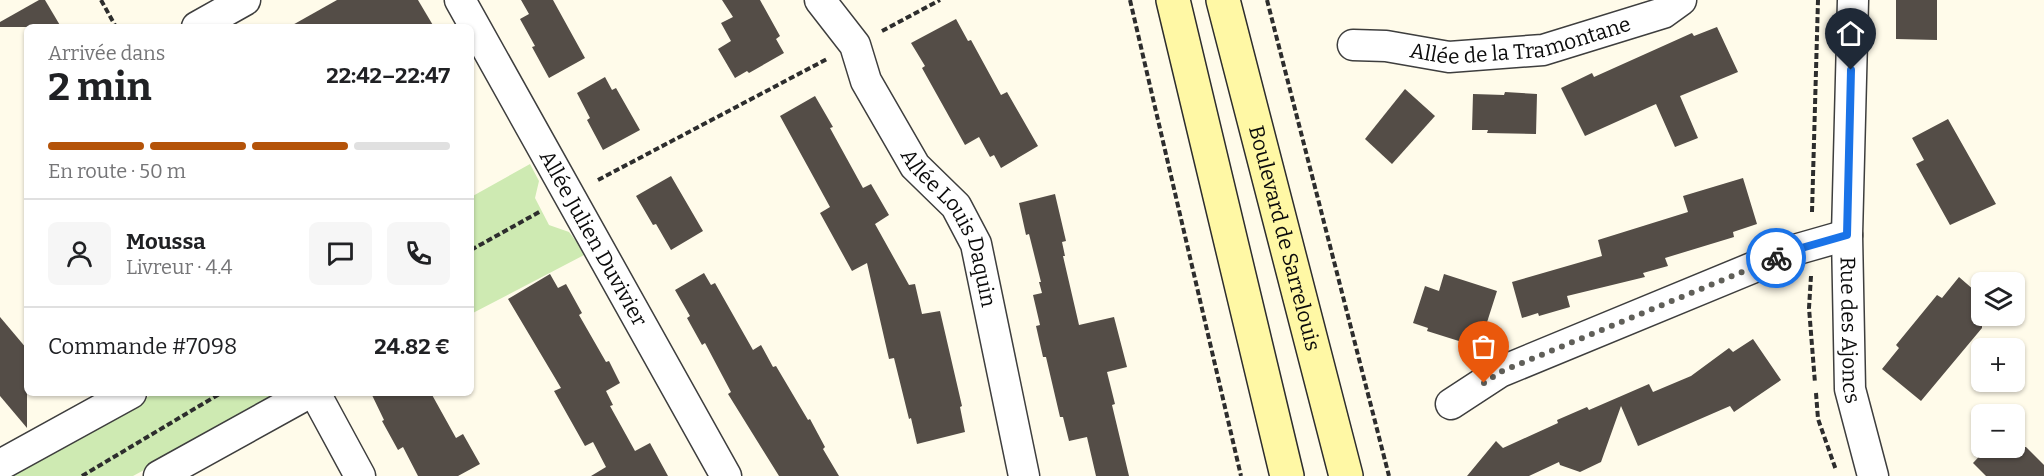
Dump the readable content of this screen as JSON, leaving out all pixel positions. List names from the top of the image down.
{
  "streets": {
    "main road": ["Boulevard de Sarrelouis"],
    "street": [
      "Allée de la Tramontane",
      "Allée Louis Daquin",
      "Allée Julien Duvivier",
      "Rue des Ajoncs"
    ]
  },
  "page": {
    "heading": ["2 min", "Arrivée dans", "22:42–22:47"],
    "panel": [
      "Moussa",
      "Livreur · 4.4",
      "Commande #7098",
      "24.82 €"
    ],
    "bar": "En route · 50 m",
    "map_buttons": ["+", "−"]
  }
}
